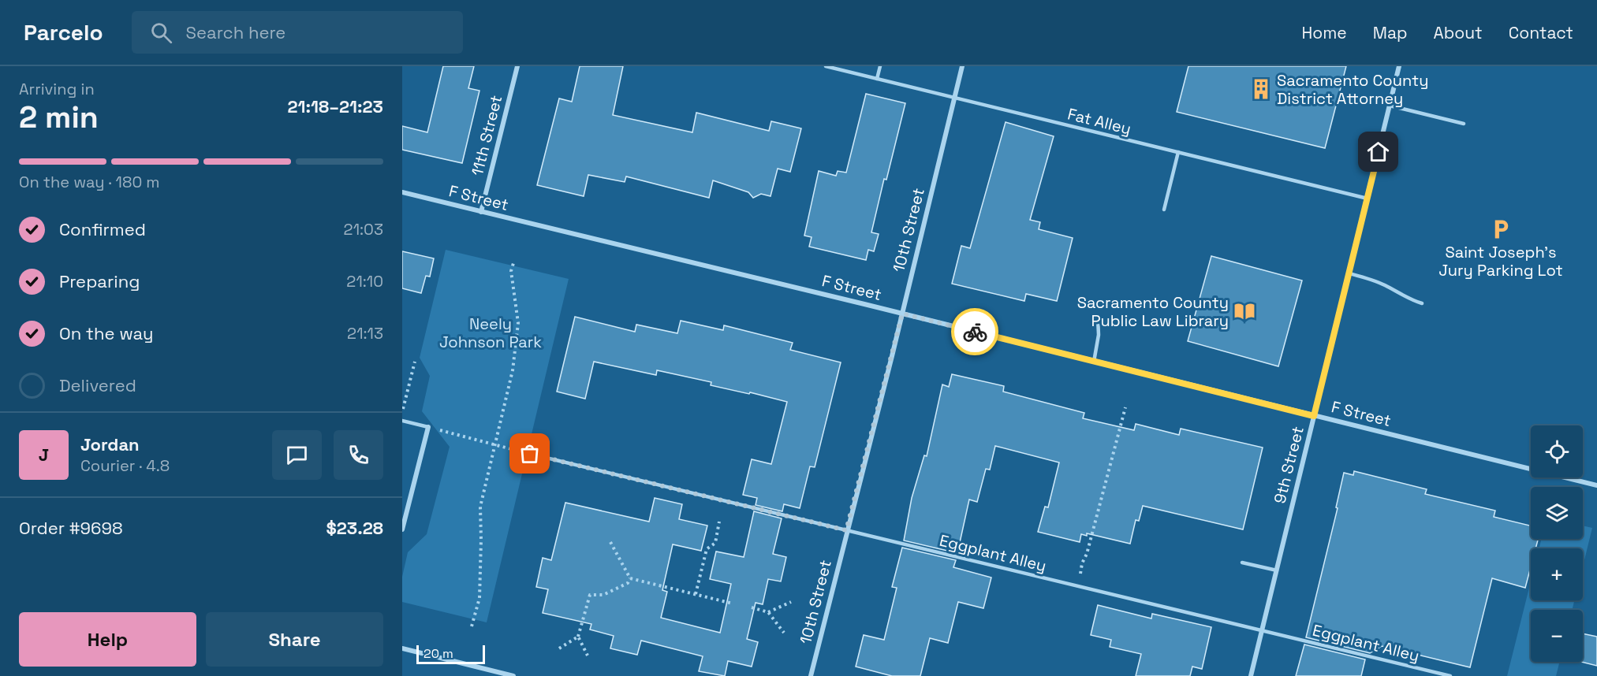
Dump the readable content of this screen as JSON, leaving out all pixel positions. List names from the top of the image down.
{
  "streets": {
    "street": [
      "11th Street",
      "F Street",
      "10th Street",
      "9th Street"
    ],
    "lane": ["Fat Alley", "Eggplant Alley"]
  },
  "crossings": [
    ["Fat Alley", "10th Street"],
    ["Fat Alley", "9th Street"],
    ["11th Street", "F Street"],
    ["F Street", "10th Street"],
    ["F Street", "9th Street"],
    ["10th Street", "Eggplant Alley"],
    ["9th Street", "Eggplant Alley"]
  ],
  "parks": ["Neely Johnson Park"],
  "places": {
    "building": ["Sacramento County District Attorney"],
    "parking": ["Saint Joseph's Jury Parking Lot"],
    "library": ["Sacramento County Public Law Library"]
  },
  "scale_bar": "20 m",
  "page": {
    "header": "Parcelo",
    "search": "Search here",
    "nav": [
      "Home",
      "Map",
      "About",
      "Contact"
    ],
    "heading": ["2 min", "Arriving in", "21:18–21:23"],
    "panel": [
      "Jordan",
      "Courier · 4.8",
      "Order #9698",
      "$23.28"
    ],
    "bar": "On the way · 180 m",
    "list": [
      ["Confirmed", "21:03"],
      ["Preparing", "21:10"],
      ["On the way", "21:13"],
      "Delivered"
    ],
    "map_buttons": ["+", "−"],
    "round": "J",
    "buttons": ["Help", "Share"],
    "scale": "20 m"
  }
}
